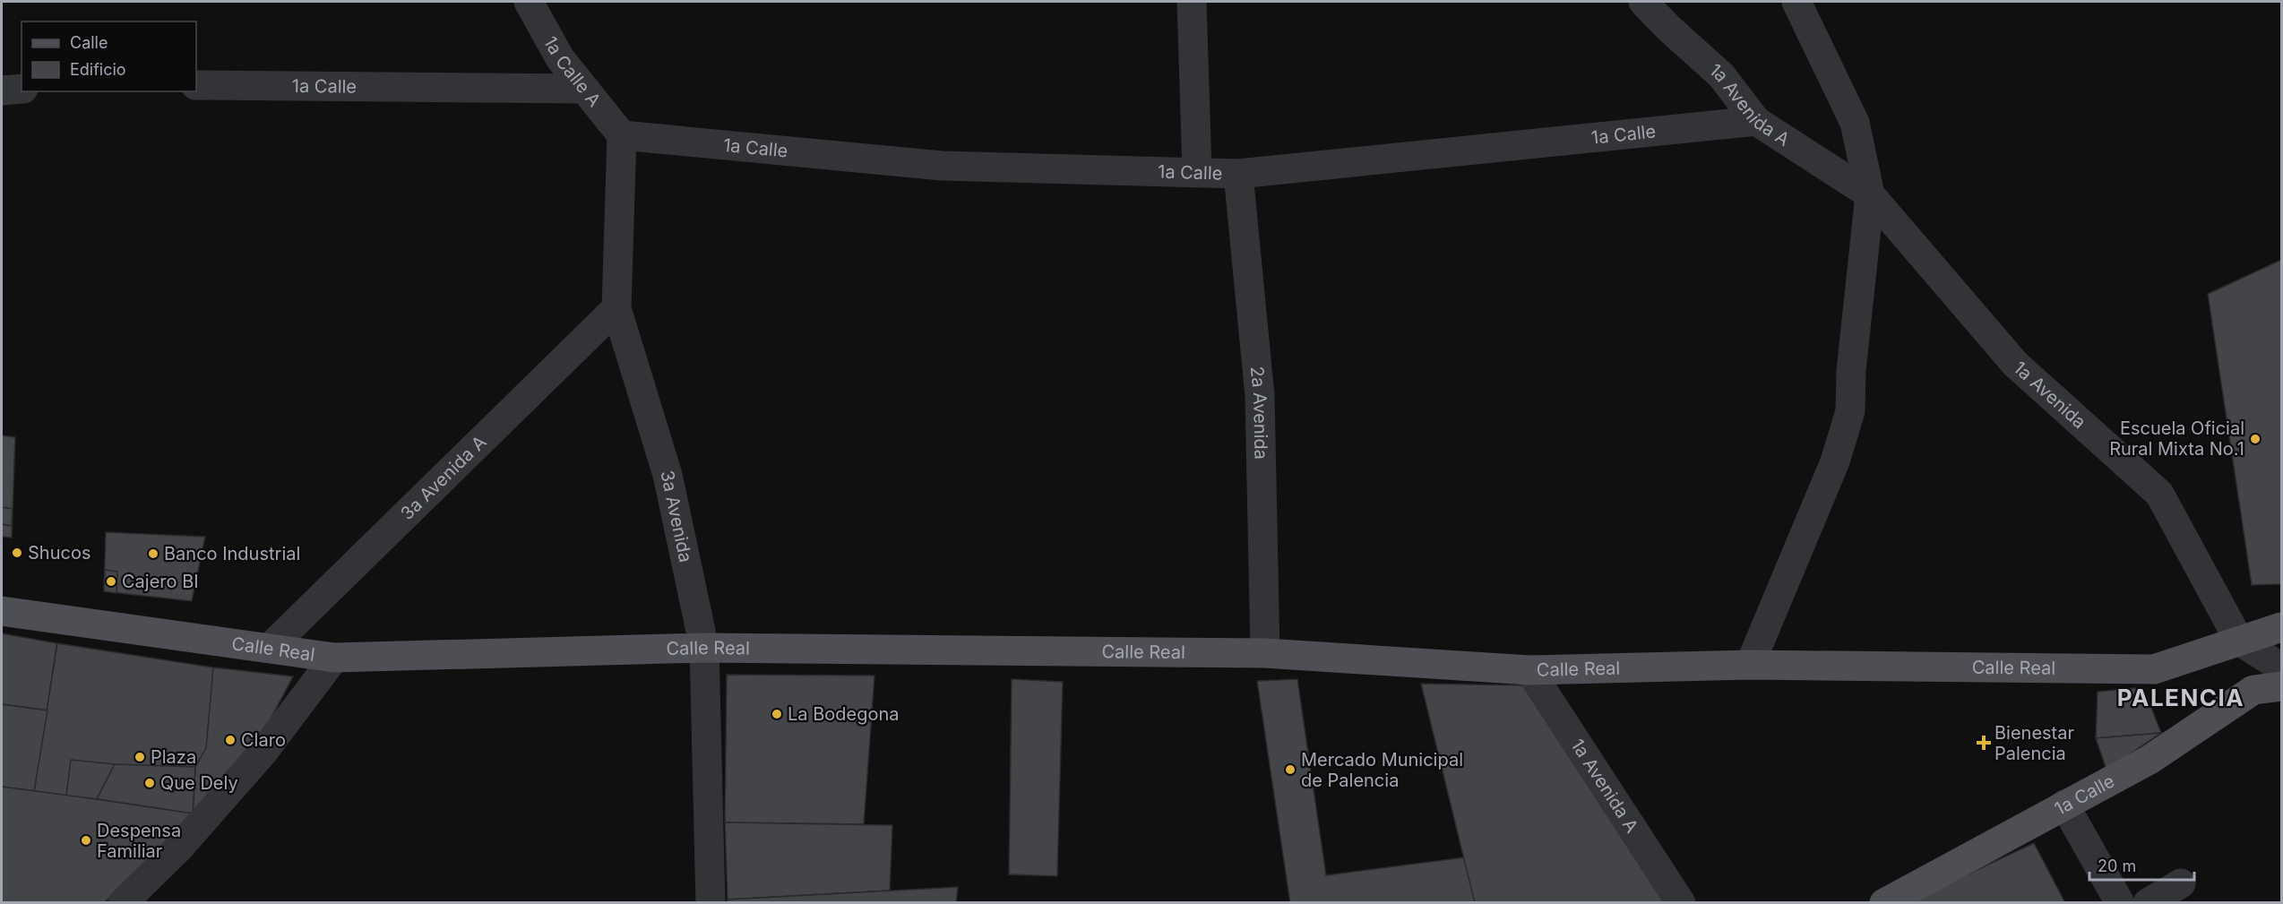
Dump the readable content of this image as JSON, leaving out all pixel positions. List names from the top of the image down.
{
  "streets": {
    "main road": ["1a Calle", "Calle Real"],
    "street": [
      "1a Calle A",
      "1a Avenida A",
      "1a Avenida",
      "2a Avenida",
      "3a Avenida A",
      "3a Avenida"
    ]
  },
  "crossings": [
    ["1a Calle A", "1a Calle"],
    ["1a Calle A", "3a Avenida"],
    ["1a Calle", "1a Avenida A"],
    ["1a Calle", "2a Avenida"],
    ["1a Calle", "3a Avenida"],
    ["1a Avenida A", "1a Avenida"],
    ["1a Avenida A", "Calle Real"],
    ["1a Avenida", "Calle Real"],
    ["2a Avenida", "Calle Real"],
    ["3a Avenida A", "3a Avenida"],
    ["3a Avenida A", "Calle Real"],
    ["3a Avenida", "Calle Real"]
  ],
  "districts": ["PALENCIA"],
  "places": {
    "other": [
      "Escuela Oficial Rural Mixta No.1",
      "Shucos",
      "Banco Industrial",
      "Cajero BI",
      "La Bodegona",
      "Claro",
      "Plaza",
      "Mercado Municipal de Palencia",
      "Que Dely",
      "Despensa Familiar"
    ],
    "health": ["Bienestar Palencia"]
  },
  "legend": ["Calle", "Edificio"],
  "scale_bar": "20 m"
}
